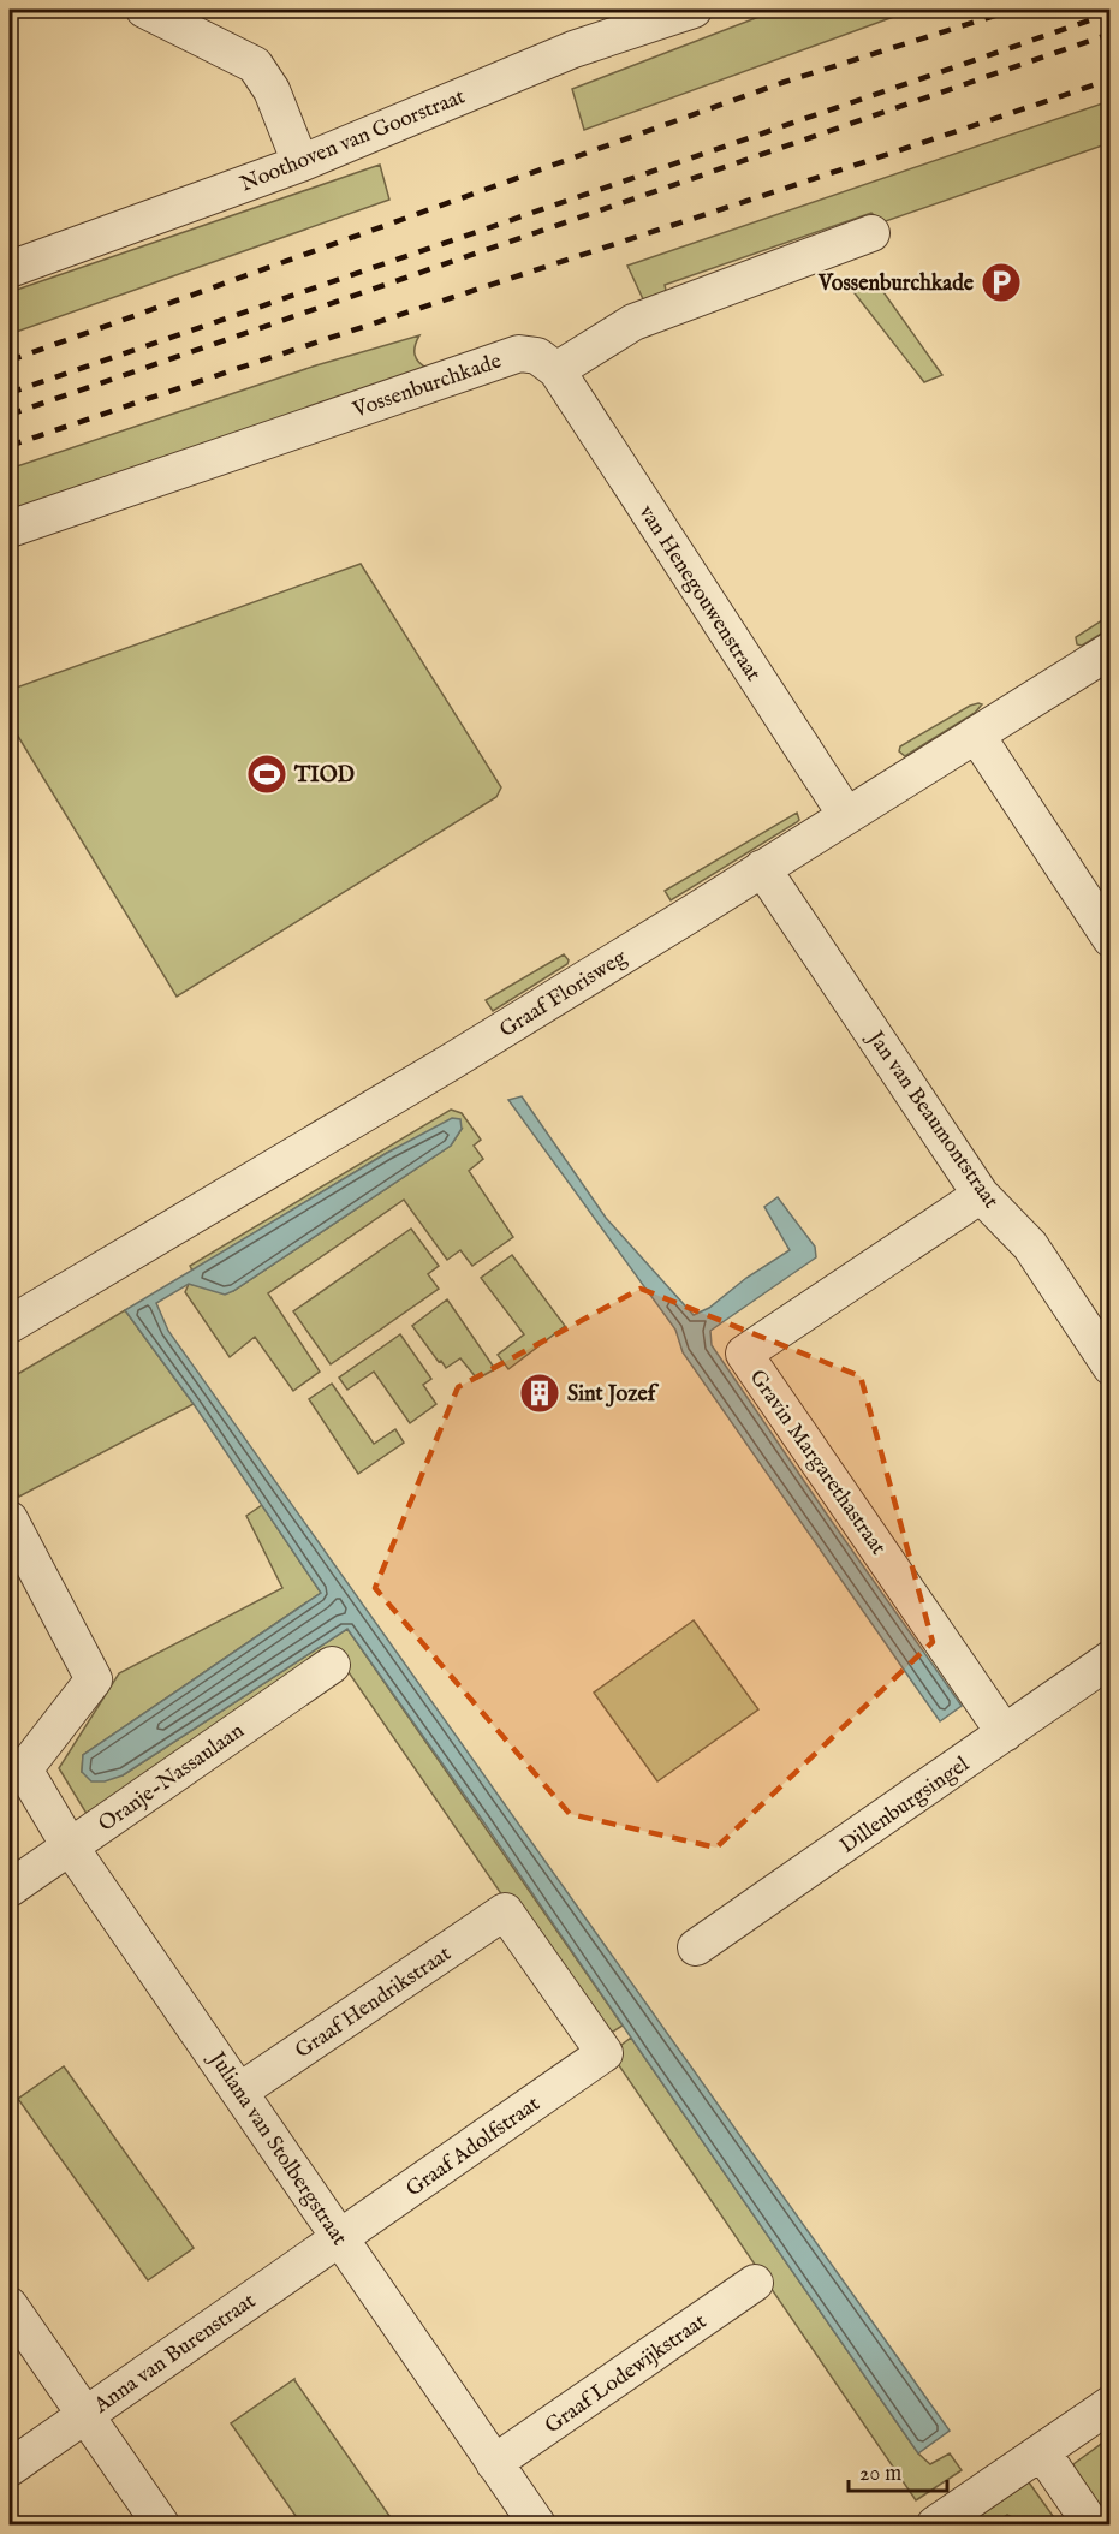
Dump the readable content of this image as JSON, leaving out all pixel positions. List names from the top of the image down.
{
  "streets": {
    "street": [
      "Noothoven van Goorstraat",
      "Vossenburchkade",
      "van Henegouwenstraat",
      "Graaf Florisweg",
      "Jan van Beaumontstraat",
      "Gravin Margarethastraat",
      "Oranje-Nassaulaan",
      "Dillenburgsingel",
      "Graaf Hendrikstraat",
      "Graaf Adolfstraat",
      "Juliana van Stolbergstraat",
      "Anna van Burenstraat",
      "Graaf Lodewijkstraat"
    ]
  },
  "crossings": [
    ["Vossenburchkade", "van Henegouwenstraat"],
    ["van Henegouwenstraat", "Graaf Florisweg"],
    ["Graaf Florisweg", "Jan van Beaumontstraat"],
    ["Jan van Beaumontstraat", "Gravin Margarethastraat"],
    ["Gravin Margarethastraat", "Dillenburgsingel"],
    ["Oranje-Nassaulaan", "Juliana van Stolbergstraat"],
    ["Graaf Hendrikstraat", "Graaf Adolfstraat"],
    ["Graaf Hendrikstraat", "Juliana van Stolbergstraat"],
    ["Graaf Adolfstraat", "Juliana van Stolbergstraat"],
    ["Graaf Adolfstraat", "Anna van Burenstraat"],
    ["Juliana van Stolbergstraat", "Anna van Burenstraat"],
    ["Juliana van Stolbergstraat", "Graaf Lodewijkstraat"]
  ],
  "places": {
    "parking": ["Vossenburchkade"],
    "sports": ["TIOD"],
    "building": ["Sint Jozef"]
  },
  "scale_bar": "20 m"
}
